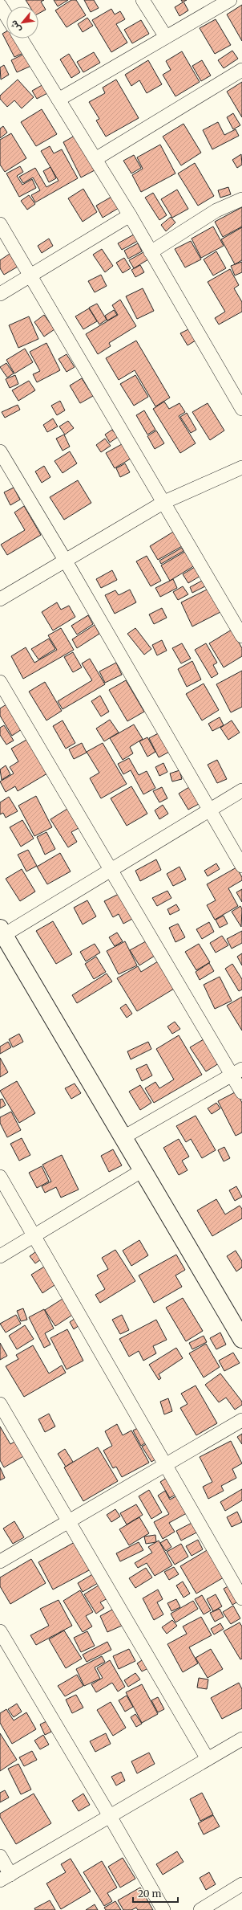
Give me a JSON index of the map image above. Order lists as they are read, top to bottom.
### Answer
{
  "scale_bar": "20 m",
  "north": "bottom left"
}
